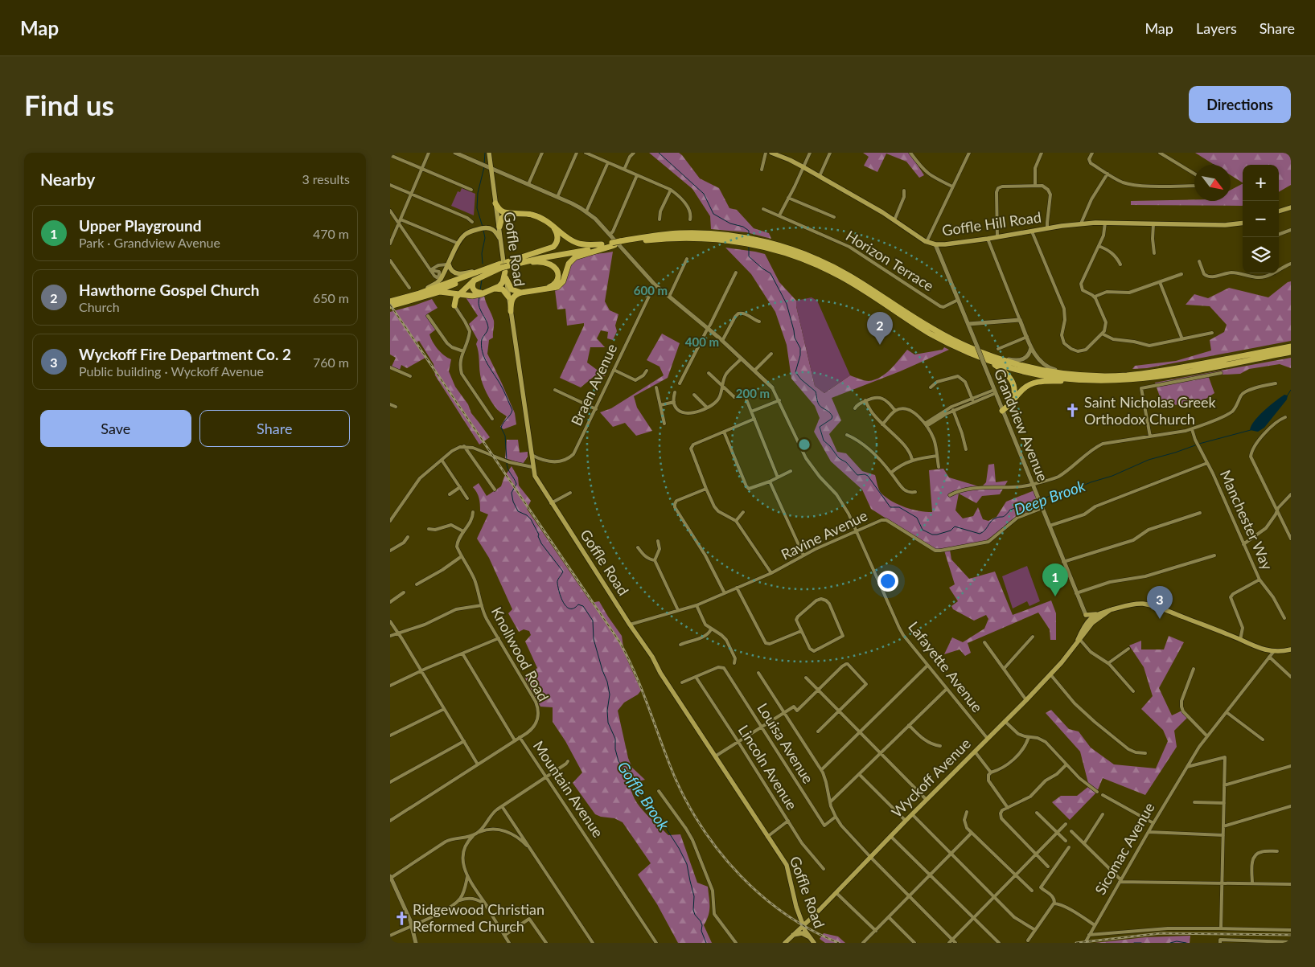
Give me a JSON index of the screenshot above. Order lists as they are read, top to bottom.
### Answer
{
  "streets": {
    "main road": ["Goffle Hill Road", "Goffle Road", "Wyckoff Avenue"],
    "street": [
      "Horizon Terrace",
      "Braen Avenue",
      "Grandview Avenue",
      "Manchester Way",
      "Ravine Avenue",
      "Knollwood Road",
      "Lafayette Avenue",
      "Louisa Avenue",
      "Lincoln Avenue",
      "Mountain Avenue",
      "Sicomac Avenue"
    ]
  },
  "crossings": [
    ["Goffle Hill Road", "Grandview Avenue"],
    ["Goffle Road", "Braen Avenue"],
    ["Goffle Road", "Ravine Avenue"],
    ["Goffle Road", "Lafayette Avenue"],
    ["Goffle Road", "Wyckoff Avenue"],
    ["Horizon Terrace", "Grandview Avenue"],
    ["Braen Avenue", "Lafayette Avenue"],
    ["Grandview Avenue", "Ravine Avenue"],
    ["Ravine Avenue", "Lafayette Avenue"],
    ["Knollwood Road", "Mountain Avenue"],
    ["Lafayette Avenue", "Wyckoff Avenue"],
    ["Louisa Avenue", "Lincoln Avenue"],
    ["Wyckoff Avenue", "Sicomac Avenue"]
  ],
  "water": ["Deep Brook", "Goffle Brook"],
  "places": {
    "church": ["Saint Nicholas Greek Orthodox Church", "Ridgewood Christian Reformed Church"]
  },
  "north": "bottom right",
  "page": {
    "header": "Map",
    "nav": ["Map", "Layers", "Share"],
    "buttons": [
      "Directions",
      ["Save", "Share"]
    ],
    "title": "Find us",
    "heading": ["Nearby", "3 results"],
    "map_buttons": ["+", "−"],
    "list": [
      {
        "mark": "1",
        "name": "Upper Playground",
        "note": "Park · Grandview Avenue",
        "value": "470 m"
      },
      {
        "mark": "2",
        "name": "Hawthorne Gospel Church",
        "note": "Church",
        "value": "650 m"
      },
      {
        "mark": "3",
        "name": "Wyckoff Fire Department Co. 2",
        "note": "Public building · Wyckoff Avenue",
        "value": "760 m"
      }
    ],
    "pins": ["2", "1", "3"]
  },
  "rings": ["600 m", "400 m", "200 m"]
}
